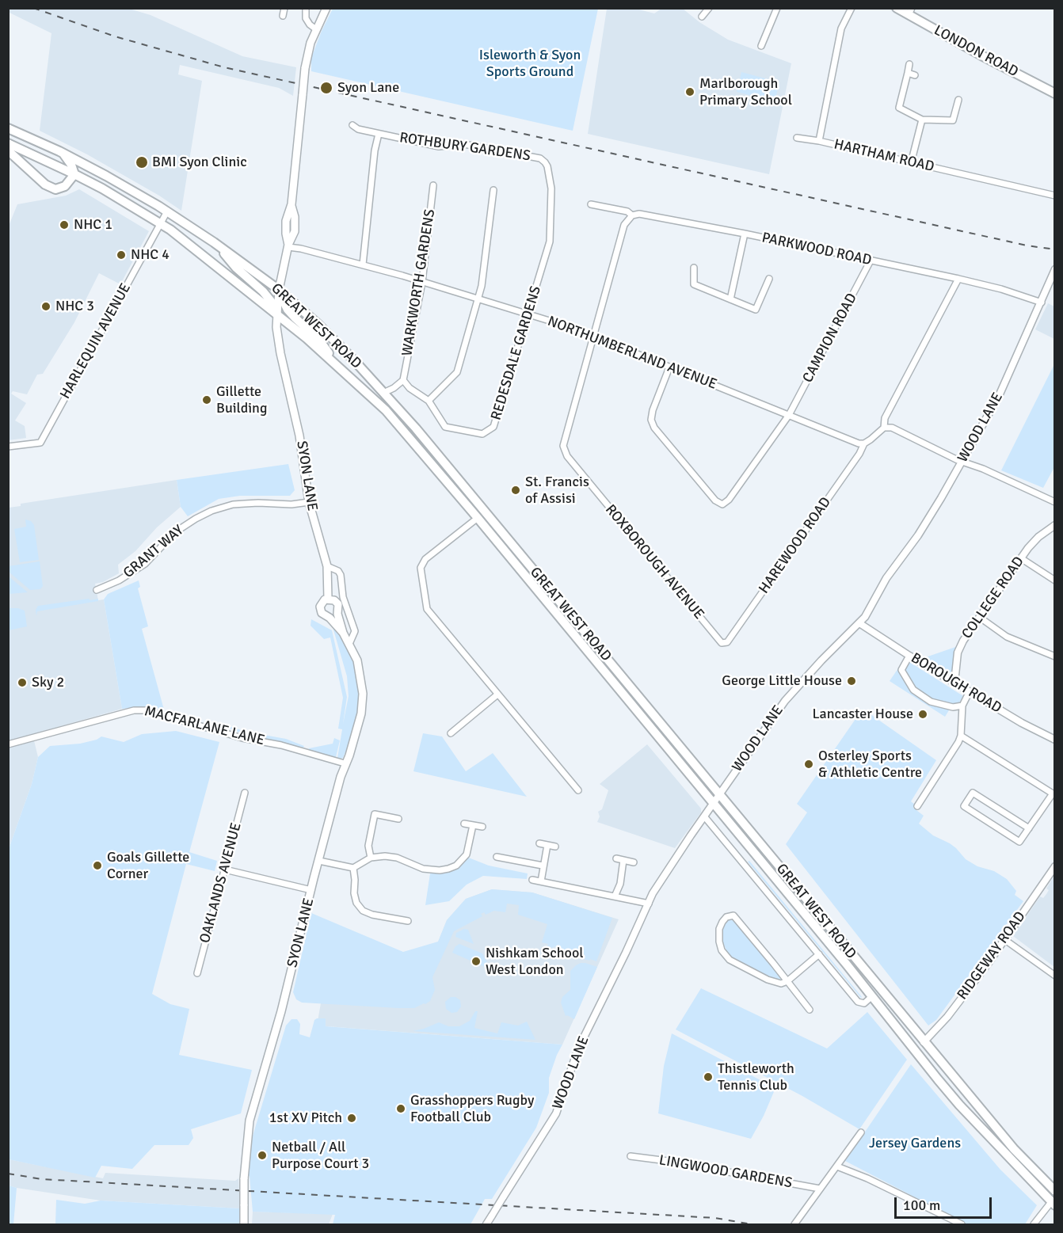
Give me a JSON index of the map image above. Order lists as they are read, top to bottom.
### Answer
{
  "streets": {
    "main road": ["LONDON ROAD", "GREAT WEST ROAD", "SYON LANE"],
    "street": [
      "ROTHBURY GARDENS",
      "HARTHAM ROAD",
      "PARKWOOD ROAD",
      "WARKWORTH GARDENS",
      "CAMPION ROAD",
      "HARLEQUIN AVENUE",
      "REDESDALE GARDENS",
      "NORTHUMBERLAND AVENUE",
      "WOOD LANE",
      "HAREWOOD ROAD",
      "GRANT WAY",
      "ROXBOROUGH AVENUE",
      "COLLEGE ROAD",
      "BOROUGH ROAD",
      "MACFARLANE LANE",
      "OAKLANDS AVENUE",
      "RIDGEWAY ROAD",
      "LINGWOOD GARDENS"
    ]
  },
  "crossings": [
    ["ROTHBURY GARDENS", "REDESDALE GARDENS"],
    ["PARKWOOD ROAD", "CAMPION ROAD"],
    ["PARKWOOD ROAD", "WOOD LANE"],
    ["PARKWOOD ROAD", "ROXBOROUGH AVENUE"],
    ["WARKWORTH GARDENS", "REDESDALE GARDENS"],
    ["WARKWORTH GARDENS", "NORTHUMBERLAND AVENUE"],
    ["GREAT WEST ROAD", "HARLEQUIN AVENUE"],
    ["GREAT WEST ROAD", "WOOD LANE"],
    ["GREAT WEST ROAD", "SYON LANE"],
    ["GREAT WEST ROAD", "RIDGEWAY ROAD"],
    ["CAMPION ROAD", "NORTHUMBERLAND AVENUE"],
    ["REDESDALE GARDENS", "NORTHUMBERLAND AVENUE"],
    ["NORTHUMBERLAND AVENUE", "SYON LANE"],
    ["NORTHUMBERLAND AVENUE", "HAREWOOD ROAD"],
    ["NORTHUMBERLAND AVENUE", "ROXBOROUGH AVENUE"],
    ["WOOD LANE", "BOROUGH ROAD"],
    ["SYON LANE", "GRANT WAY"],
    ["SYON LANE", "MACFARLANE LANE"],
    ["HAREWOOD ROAD", "ROXBOROUGH AVENUE"],
    ["COLLEGE ROAD", "BOROUGH ROAD"]
  ],
  "parks": ["Isleworth & Syon Sports Ground", "Jersey Gardens"],
  "places": [
    "Syon Lane",
    "Marlborough Primary School",
    "BMI Syon Clinic",
    "NHC 1",
    "NHC 4",
    "NHC 3",
    "Gillette Building",
    "St. Francis of Assisi",
    "George Little House",
    "Sky 2",
    "Lancaster House",
    "Osterley Sports & Athletic Centre",
    "Goals Gillette Corner",
    "Nishkam School West London",
    "Thistleworth Tennis Club",
    "Grasshoppers Rugby Football Club",
    "1st XV Pitch",
    "Netball / All Purpose Court 3"
  ],
  "scale_bar": "100 m"
}
